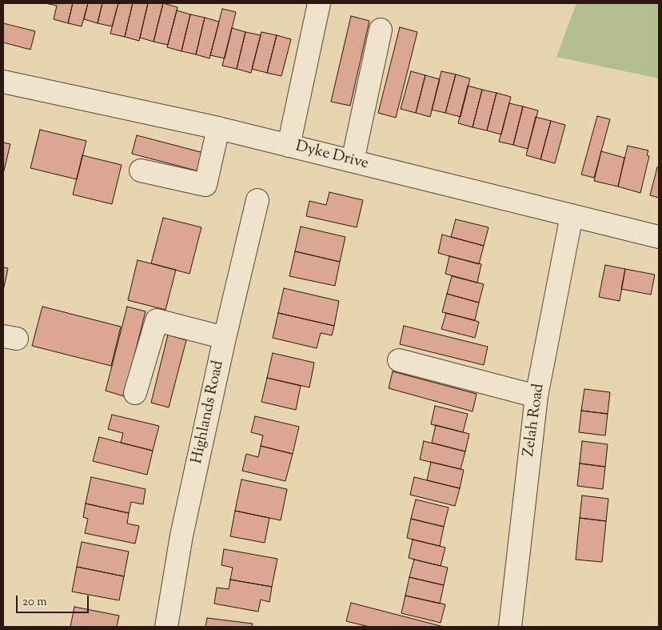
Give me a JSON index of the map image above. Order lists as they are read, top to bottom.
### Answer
{
  "streets": {
    "street": ["Dyke Drive", "Highlands Road", "Zelah Road"]
  },
  "crossings": [
    ["Dyke Drive", "Zelah Road"]
  ],
  "scale_bar": "20 m"
}
